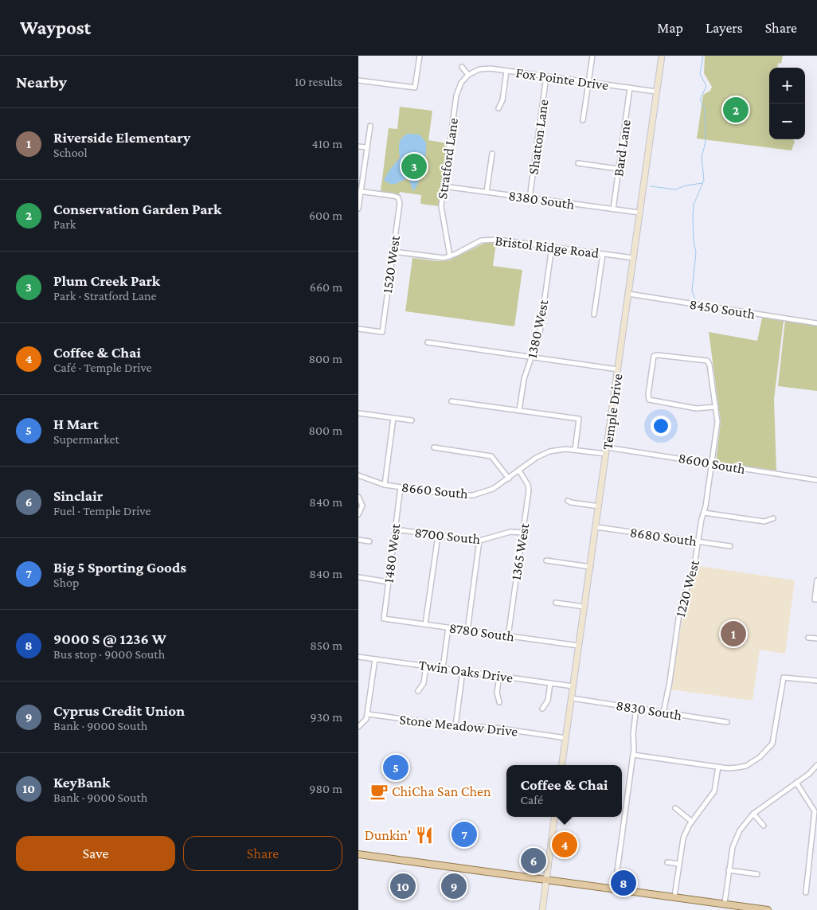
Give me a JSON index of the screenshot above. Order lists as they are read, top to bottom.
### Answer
{
  "streets": {
    "street": [
      "Fox Pointe Drive",
      "Shatton Lane",
      "Bard Lane",
      "Stratford Lane",
      "8380 South",
      "Bristol Ridge Road",
      "1520 West",
      "8450 South",
      "1380 West",
      "Temple Drive",
      "8600 South",
      "8660 South",
      "8700 South",
      "8680 South",
      "1365 West",
      "1480 West",
      "1220 West",
      "8780 South",
      "Twin Oaks Drive",
      "8830 South",
      "Stone Meadow Drive"
    ]
  },
  "crossings": [
    ["Fox Pointe Drive", "Shatton Lane"],
    ["Fox Pointe Drive", "Bard Lane"],
    ["Fox Pointe Drive", "Stratford Lane"],
    ["Fox Pointe Drive", "Temple Drive"],
    ["Shatton Lane", "8380 South"],
    ["Bard Lane", "8380 South"],
    ["Stratford Lane", "8380 South"],
    ["Stratford Lane", "Bristol Ridge Road"],
    ["8380 South", "Temple Drive"],
    ["Bristol Ridge Road", "1520 West"],
    ["Bristol Ridge Road", "1380 West"],
    ["Bristol Ridge Road", "Temple Drive"],
    ["8450 South", "Temple Drive"],
    ["Temple Drive", "8600 South"],
    ["Temple Drive", "8680 South"],
    ["Temple Drive", "8780 South"],
    ["Temple Drive", "Twin Oaks Drive"],
    ["Temple Drive", "8830 South"],
    ["Temple Drive", "Stone Meadow Drive"],
    ["8600 South", "8660 South"],
    ["8600 South", "1220 West"],
    ["8660 South", "1365 West"],
    ["8660 South", "1480 West"],
    ["8700 South", "1365 West"],
    ["8700 South", "1480 West"],
    ["8680 South", "1220 West"],
    ["1365 West", "8780 South"],
    ["1480 West", "8780 South"],
    ["1220 West", "8830 South"]
  ],
  "places": {
    "cafe": ["ChiCha San Chen"],
    "restaurant": ["Dunkin'"]
  },
  "page": {
    "header": "Waypost",
    "nav": ["Map", "Layers", "Share"],
    "heading": ["Nearby", "10 results"],
    "map_buttons": ["+", "−"],
    "pins": [
      "2",
      "3",
      "1",
      "5",
      "7",
      "4",
      "6",
      "8",
      "9",
      "10"
    ],
    "list": [
      {
        "mark": "1",
        "name": "Riverside Elementary",
        "note": "School",
        "value": "410 m"
      },
      {
        "mark": "2",
        "name": "Conservation Garden Park",
        "note": "Park",
        "value": "600 m"
      },
      {
        "mark": "3",
        "name": "Plum Creek Park",
        "note": "Park · Stratford Lane",
        "value": "660 m"
      },
      {
        "mark": "4",
        "name": "Coffee & Chai",
        "note": "Café · Temple Drive",
        "value": "800 m"
      },
      {
        "mark": "5",
        "name": "H Mart",
        "note": "Supermarket",
        "value": "800 m"
      },
      {
        "mark": "6",
        "name": "Sinclair",
        "note": "Fuel · Temple Drive",
        "value": "840 m"
      },
      {
        "mark": "7",
        "name": "Big 5 Sporting Goods",
        "note": "Shop",
        "value": "840 m"
      },
      {
        "mark": "8",
        "name": "9000 S @ 1236 W",
        "note": "Bus stop · 9000 South",
        "value": "850 m"
      },
      {
        "mark": "9",
        "name": "Cyprus Credit Union",
        "note": "Bank · 9000 South",
        "value": "930 m"
      },
      {
        "mark": "10",
        "name": "KeyBank",
        "note": "Bank · 9000 South",
        "value": "980 m"
      }
    ],
    "popup": ["Coffee & Chai", "Café"],
    "buttons": ["Save", "Share"]
  }
}
